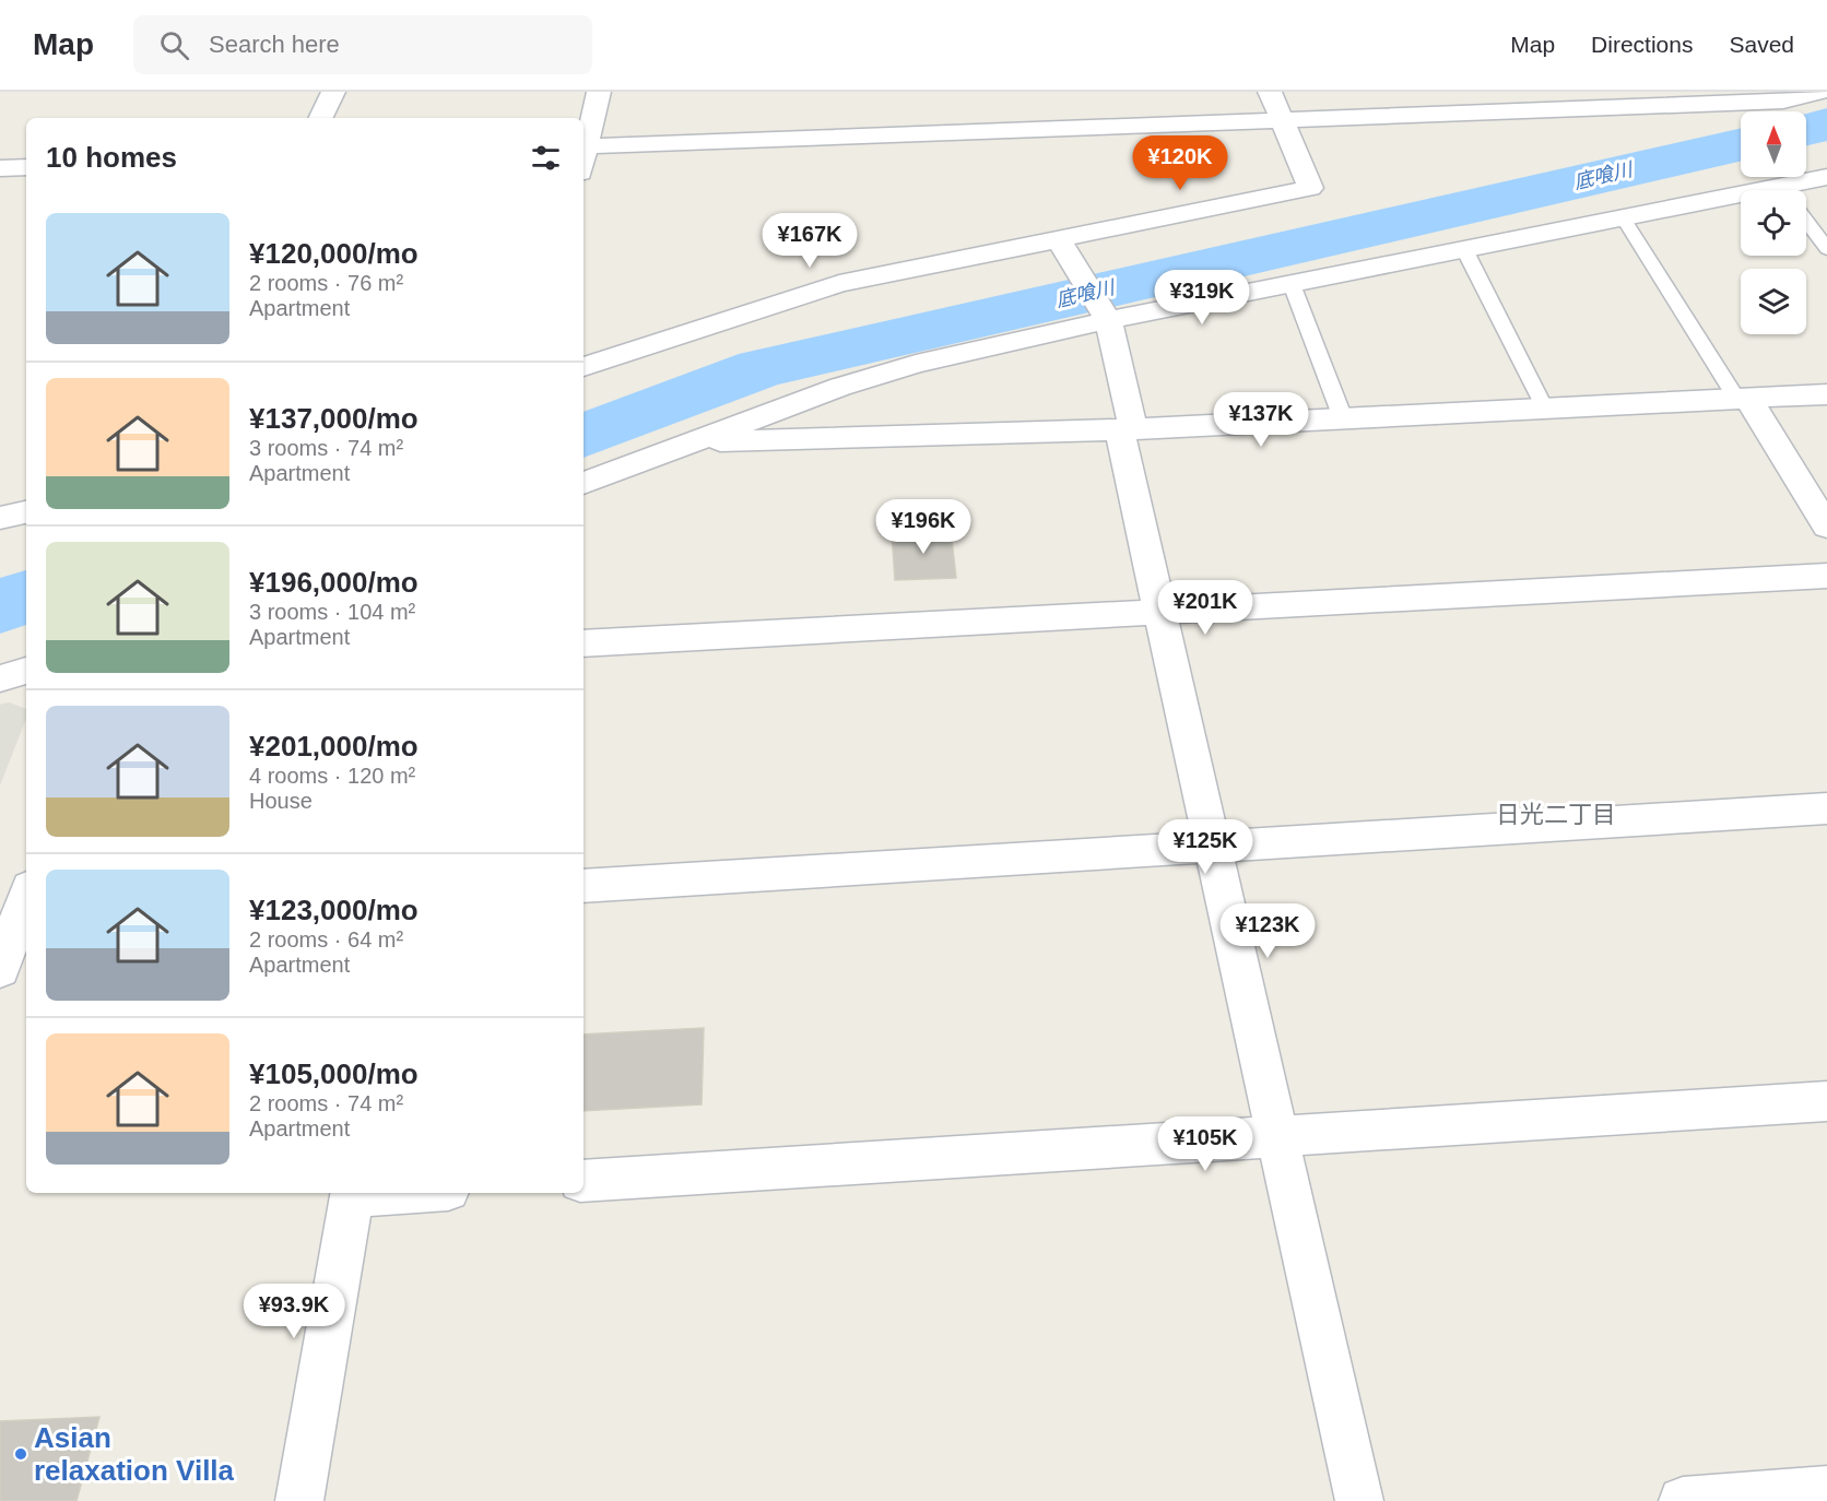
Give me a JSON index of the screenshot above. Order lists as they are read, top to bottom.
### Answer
{
  "districts": ["日光二丁目"],
  "water": ["底喰川"],
  "places": ["Asian relaxation Villa"],
  "north": "top",
  "page": {
    "header": "Map",
    "search": "Search here",
    "nav": ["Map", "Directions", "Saved"],
    "heading": "10 homes",
    "price": [
      "¥120K",
      "¥167K",
      "¥319K",
      "¥137K",
      "¥196K",
      "¥201K",
      "¥125K",
      "¥123K",
      "¥105K",
      "¥93.9K"
    ],
    "list": [
      {
        "name": "¥120,000/mo",
        "note": "2 rooms · 76 m² · Apartment"
      },
      {
        "name": "¥137,000/mo",
        "note": "3 rooms · 74 m² · Apartment"
      },
      {
        "name": "¥196,000/mo",
        "note": "3 rooms · 104 m² · Apartment"
      },
      {
        "name": "¥201,000/mo",
        "note": "4 rooms · 120 m² · House"
      },
      {
        "name": "¥123,000/mo",
        "note": "2 rooms · 64 m² · Apartment"
      },
      {
        "name": "¥105,000/mo",
        "note": "2 rooms · 74 m² · Apartment"
      }
    ]
  }
}
